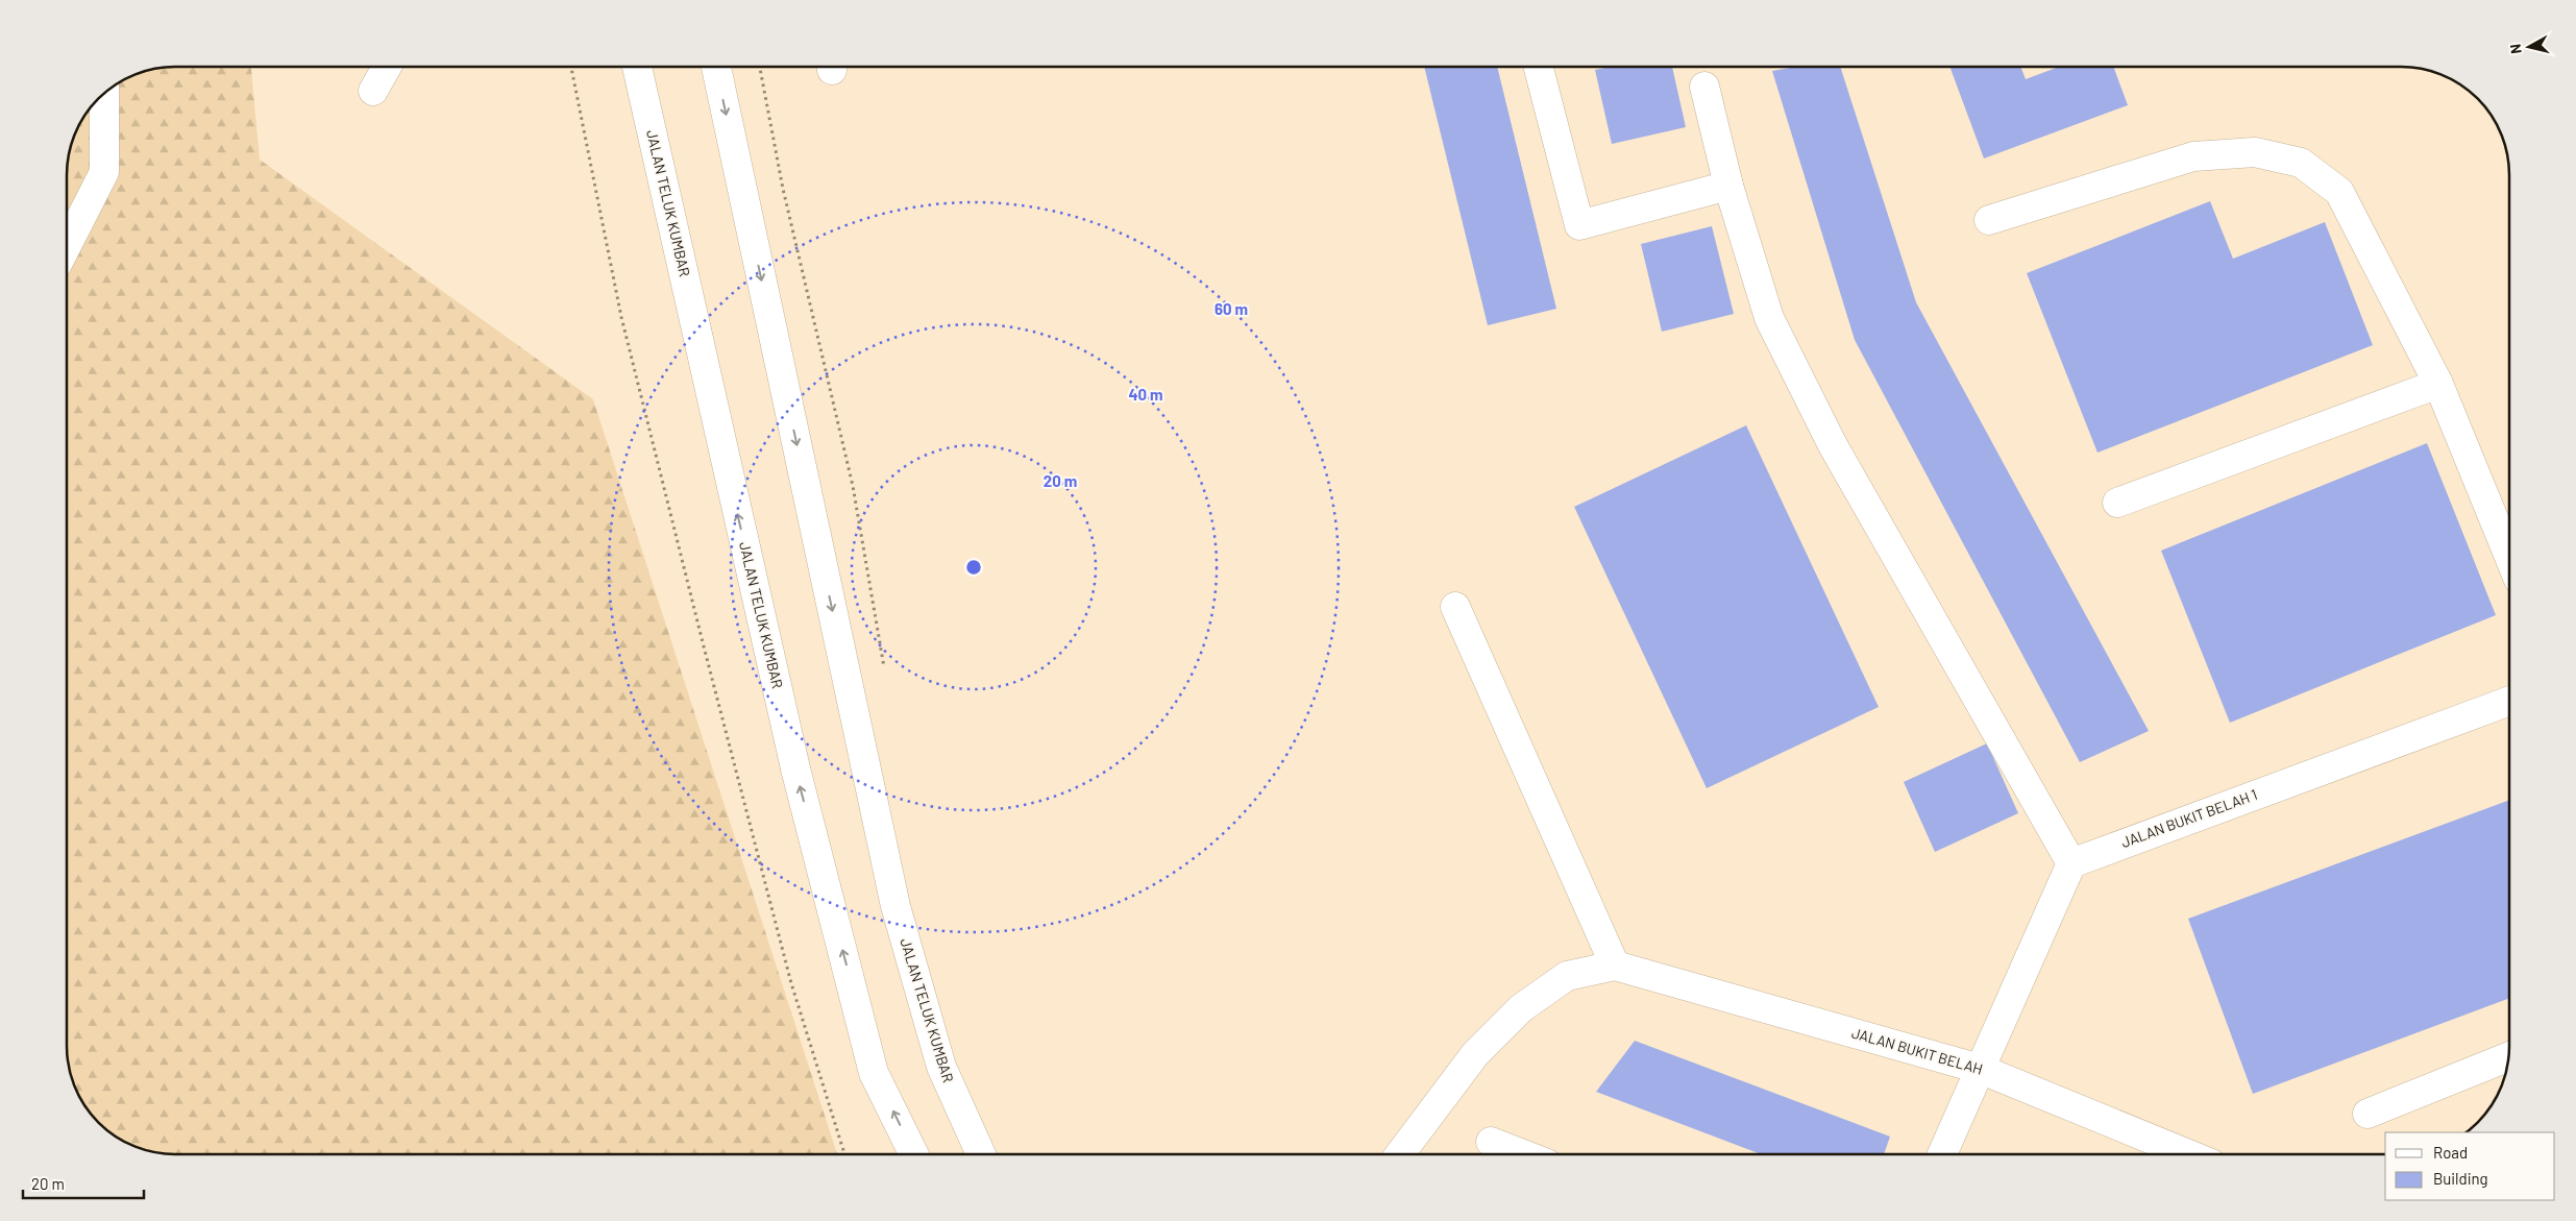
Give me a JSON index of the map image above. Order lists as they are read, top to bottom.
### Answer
{
  "streets": {
    "main road": ["JALAN TELUK KUMBAR", "JALAN BUKIT BELAH 1", "JALAN BUKIT BELAH"]
  },
  "legend": ["Road", "Building"],
  "scale_bar": "20 m",
  "north": "left",
  "rings": ["60 m", "40 m", "20 m"]
}
